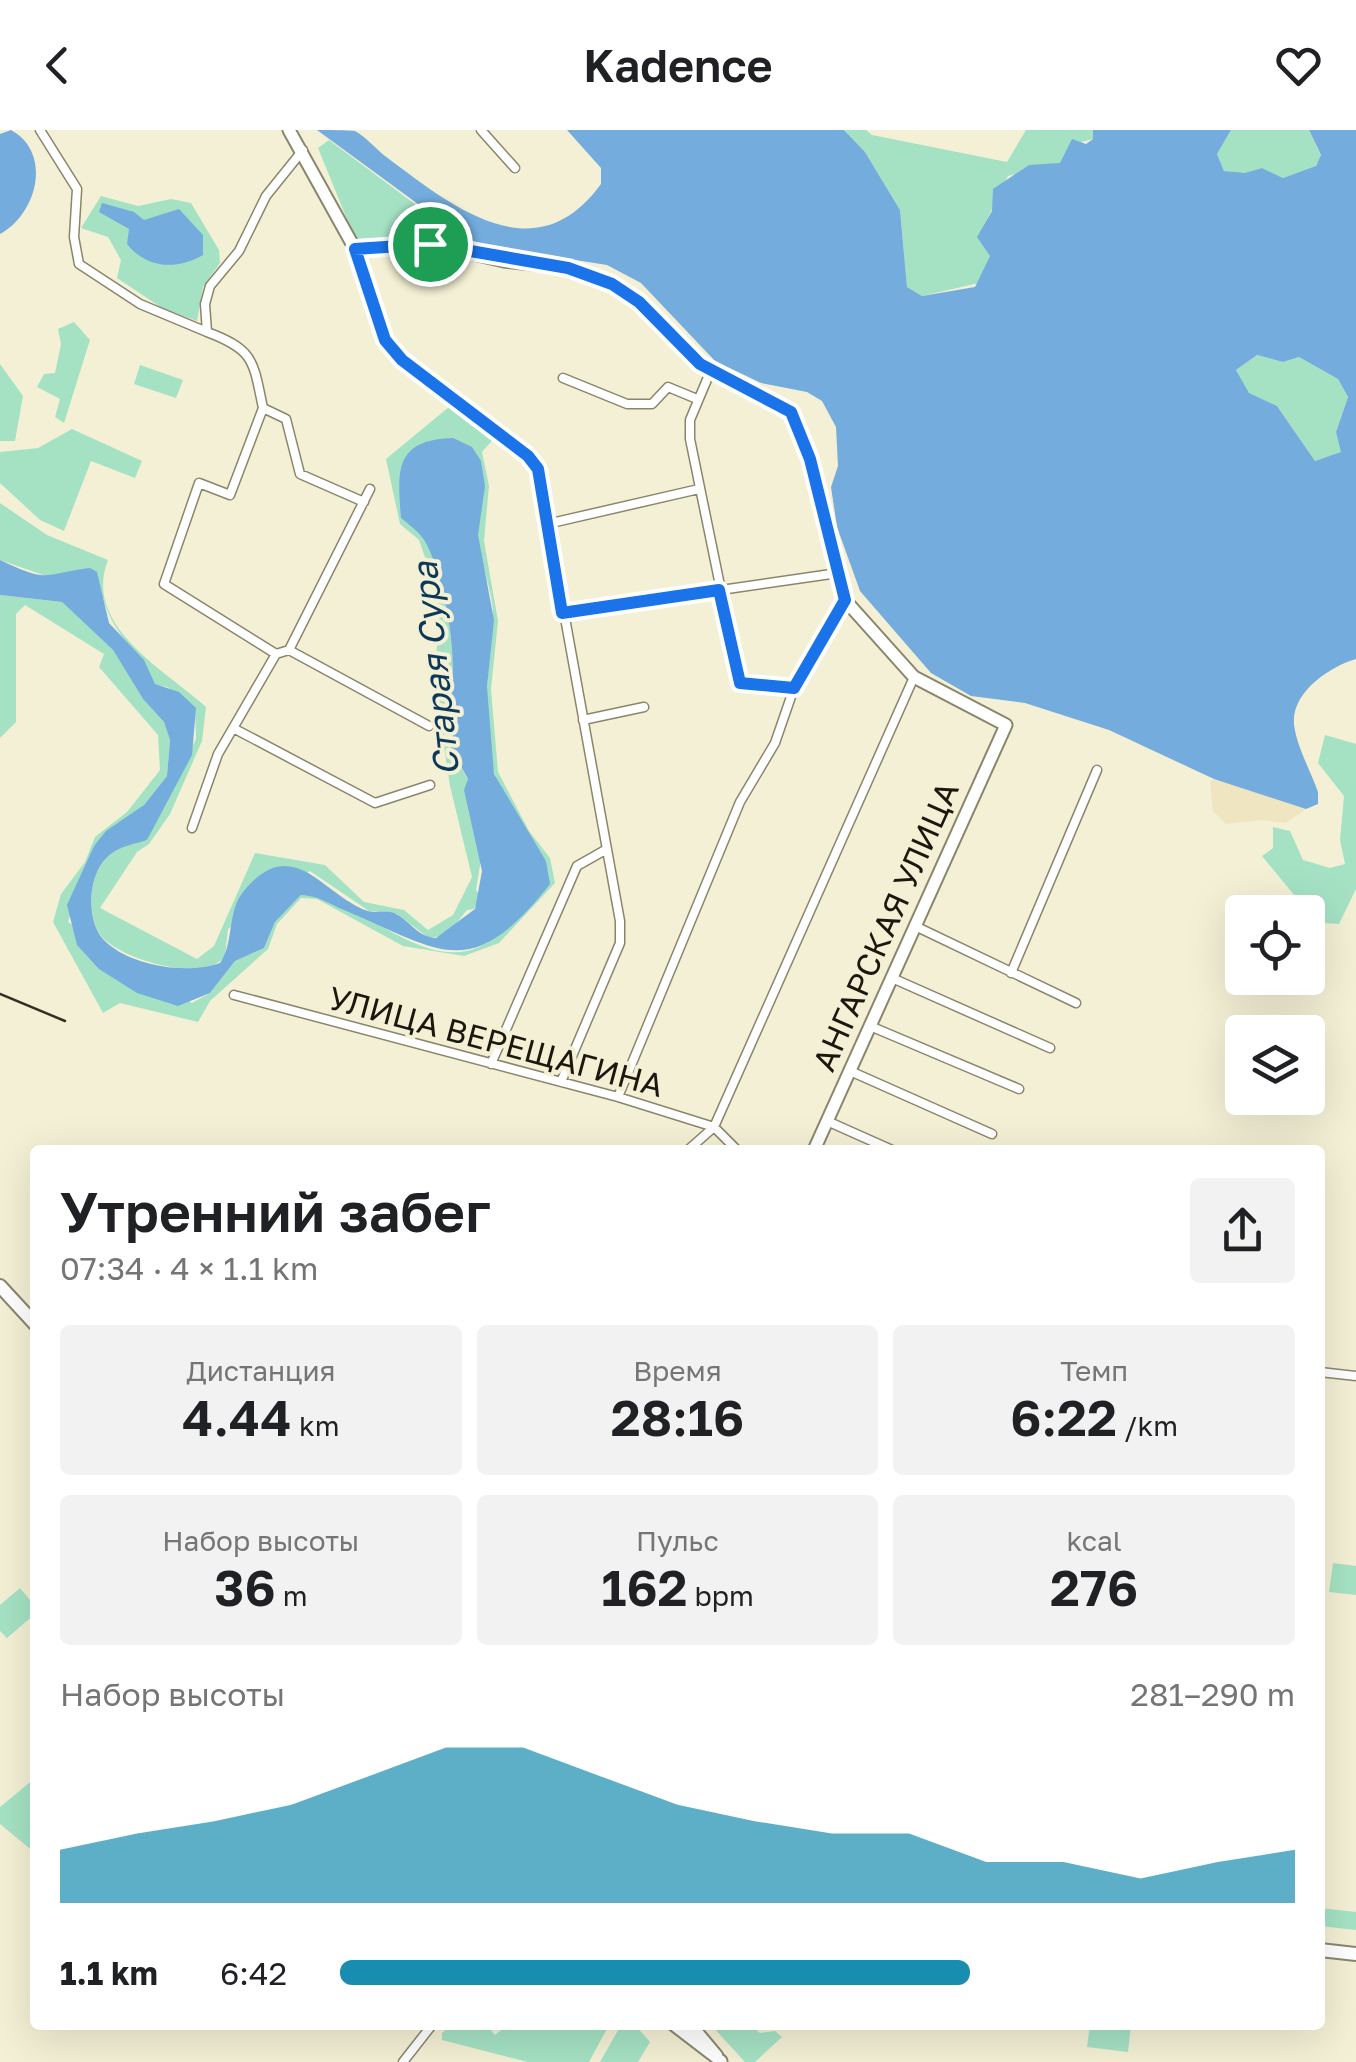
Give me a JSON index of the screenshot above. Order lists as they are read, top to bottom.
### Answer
{
  "streets": {
    "street": ["АНГАРСКАЯ УЛИЦА", "УЛИЦА ВЕРЕЩАГИНА"]
  },
  "water": ["Старая Сура"],
  "page": {
    "header": "Kadence",
    "heading": ["Утренний забег", "07:34 · 4 × 1.1 km"],
    "stats": [
      ["Дистанция", "4.44 km"],
      ["Время", "28:16"],
      ["Темп", "6:22 /km"],
      ["Набор высоты", "36 m"],
      ["Пульс", "162 bpm"],
      ["kcal", "276"]
    ],
    "chart": ["Набор высоты", "281–290 m"],
    "list": [
      {
        "name": "1.1 km",
        "note": "6:42"
      }
    ]
  }
}
